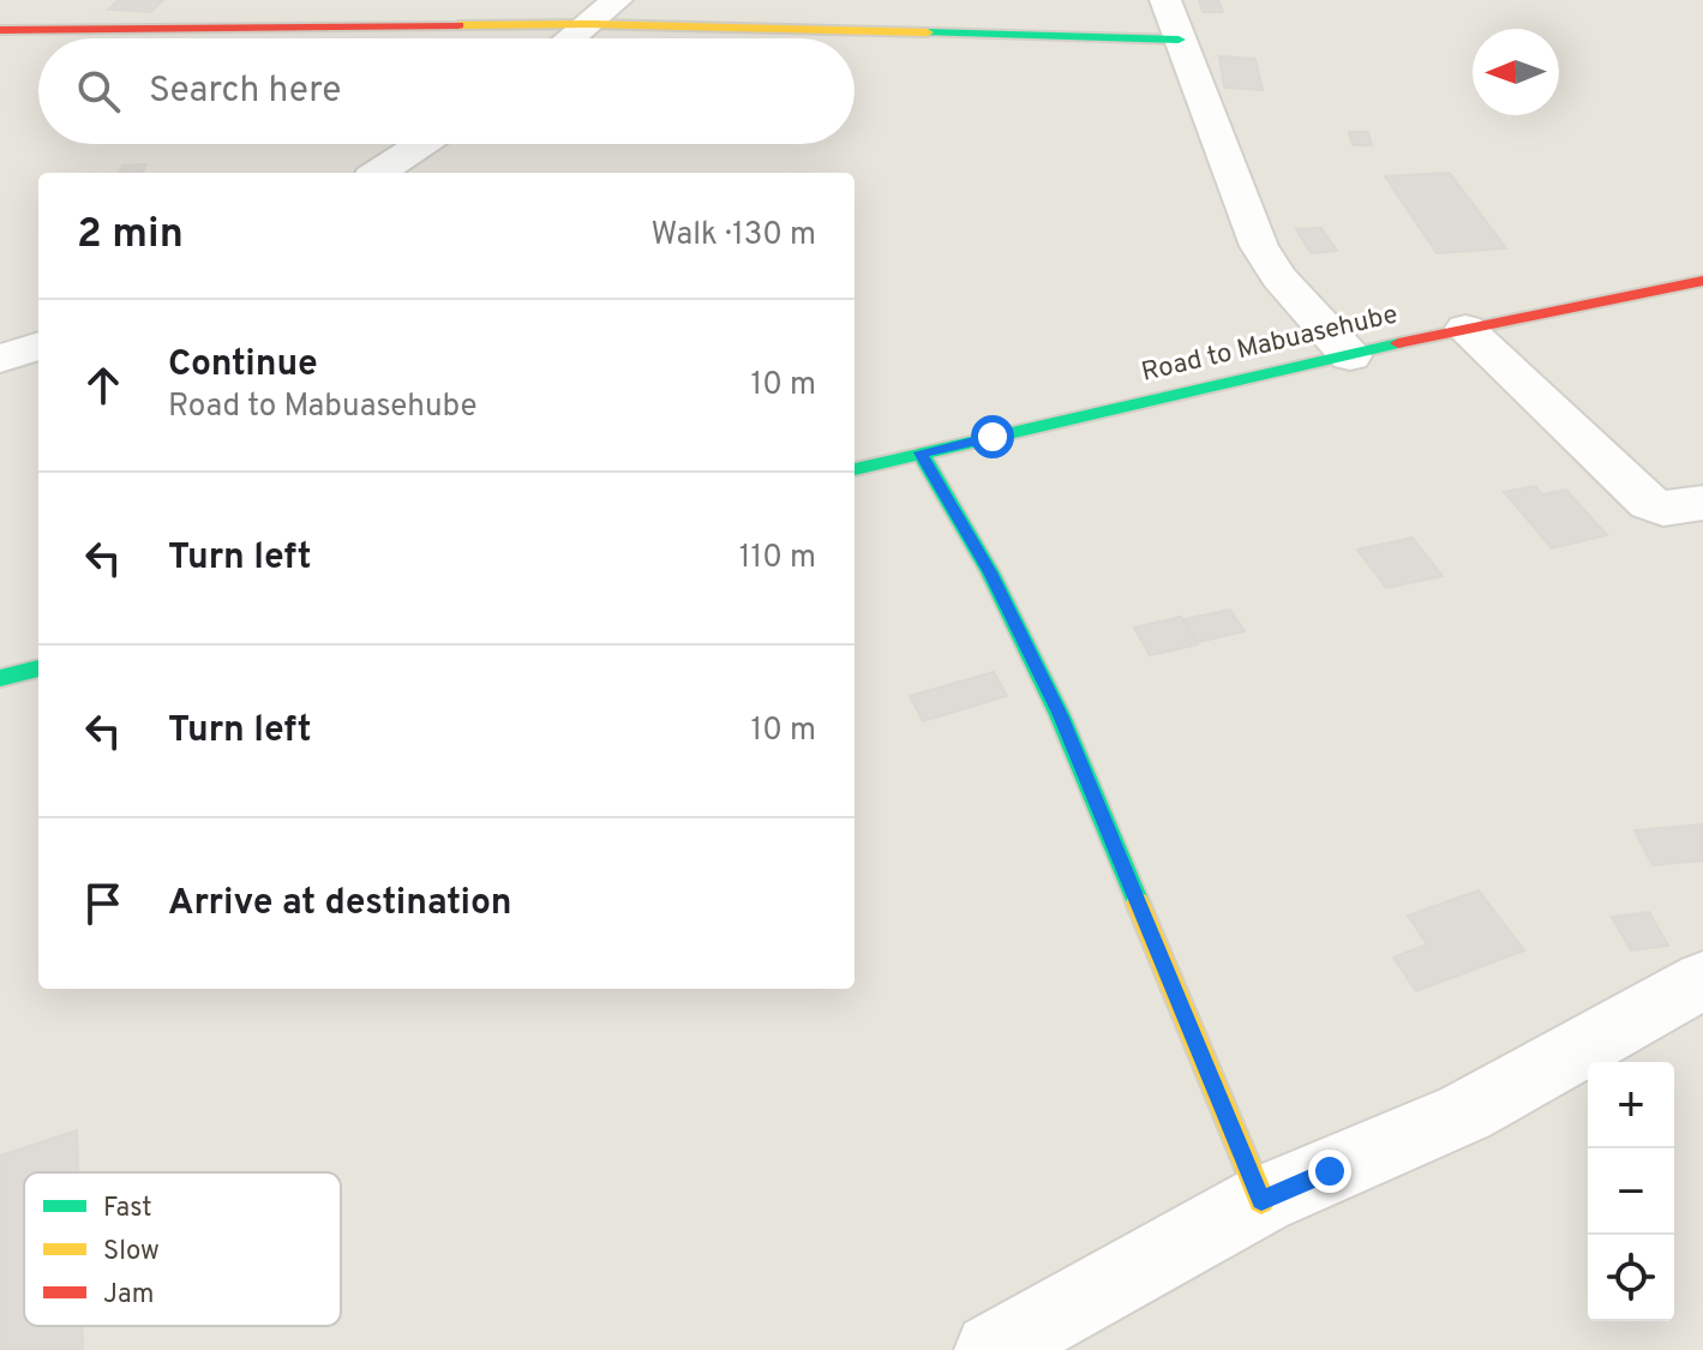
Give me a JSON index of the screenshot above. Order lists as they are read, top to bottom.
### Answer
{
  "streets": {
    "street": ["Road to Mabuasehube"]
  },
  "legend": ["Fast", "Slow", "Jam"],
  "north": "left",
  "page": {
    "search": "Search here",
    "heading": ["2 min", "Walk · 130 m"],
    "list": [
      ["Continue", "Road to Mabuasehube", "10 m"],
      ["Turn left", "110 m"],
      ["Turn left", "10 m"],
      "Arrive at destination"
    ],
    "map_buttons": ["+", "−"]
  }
}
